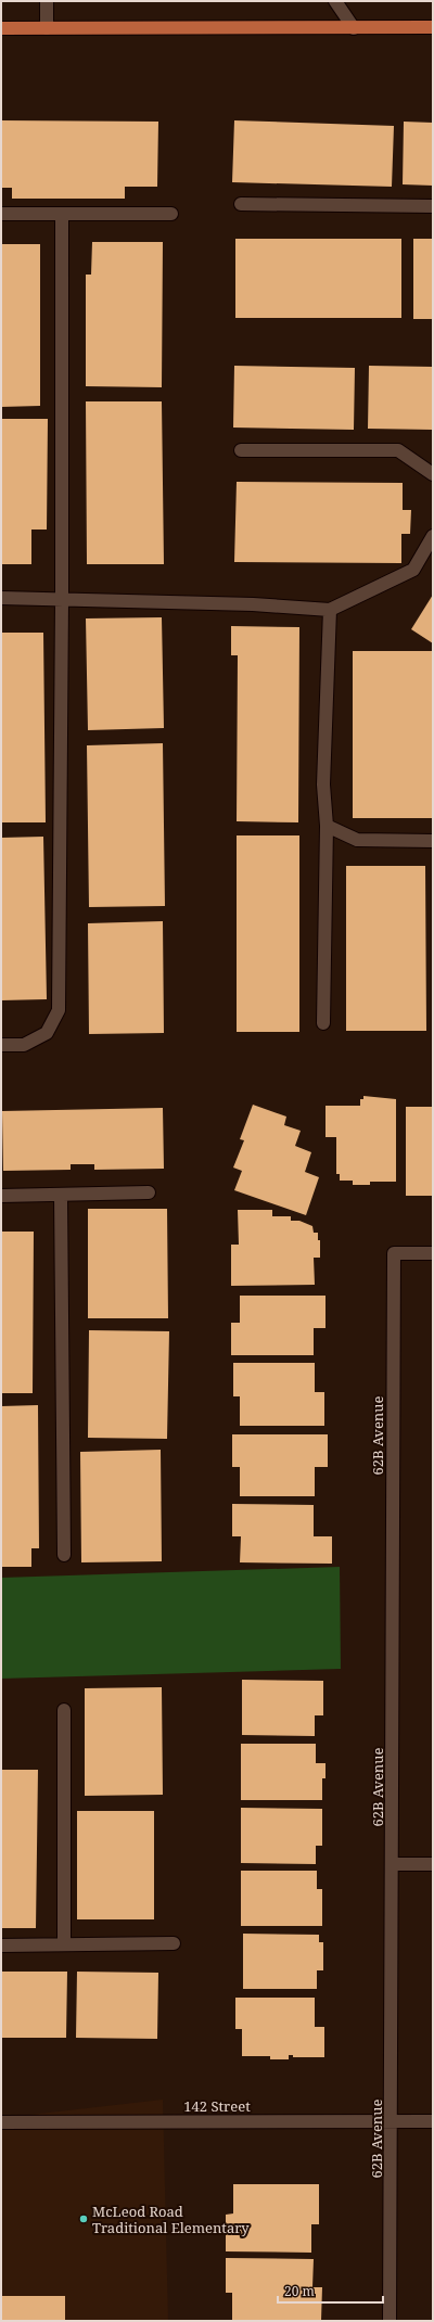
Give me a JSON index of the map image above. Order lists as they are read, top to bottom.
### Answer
{
  "streets": {
    "street": ["62B Avenue", "142 Street"]
  },
  "crossings": [
    ["62B Avenue", "142 Street"]
  ],
  "places": ["McLeod Road Traditional Elementary"],
  "scale_bar": "20 m"
}
